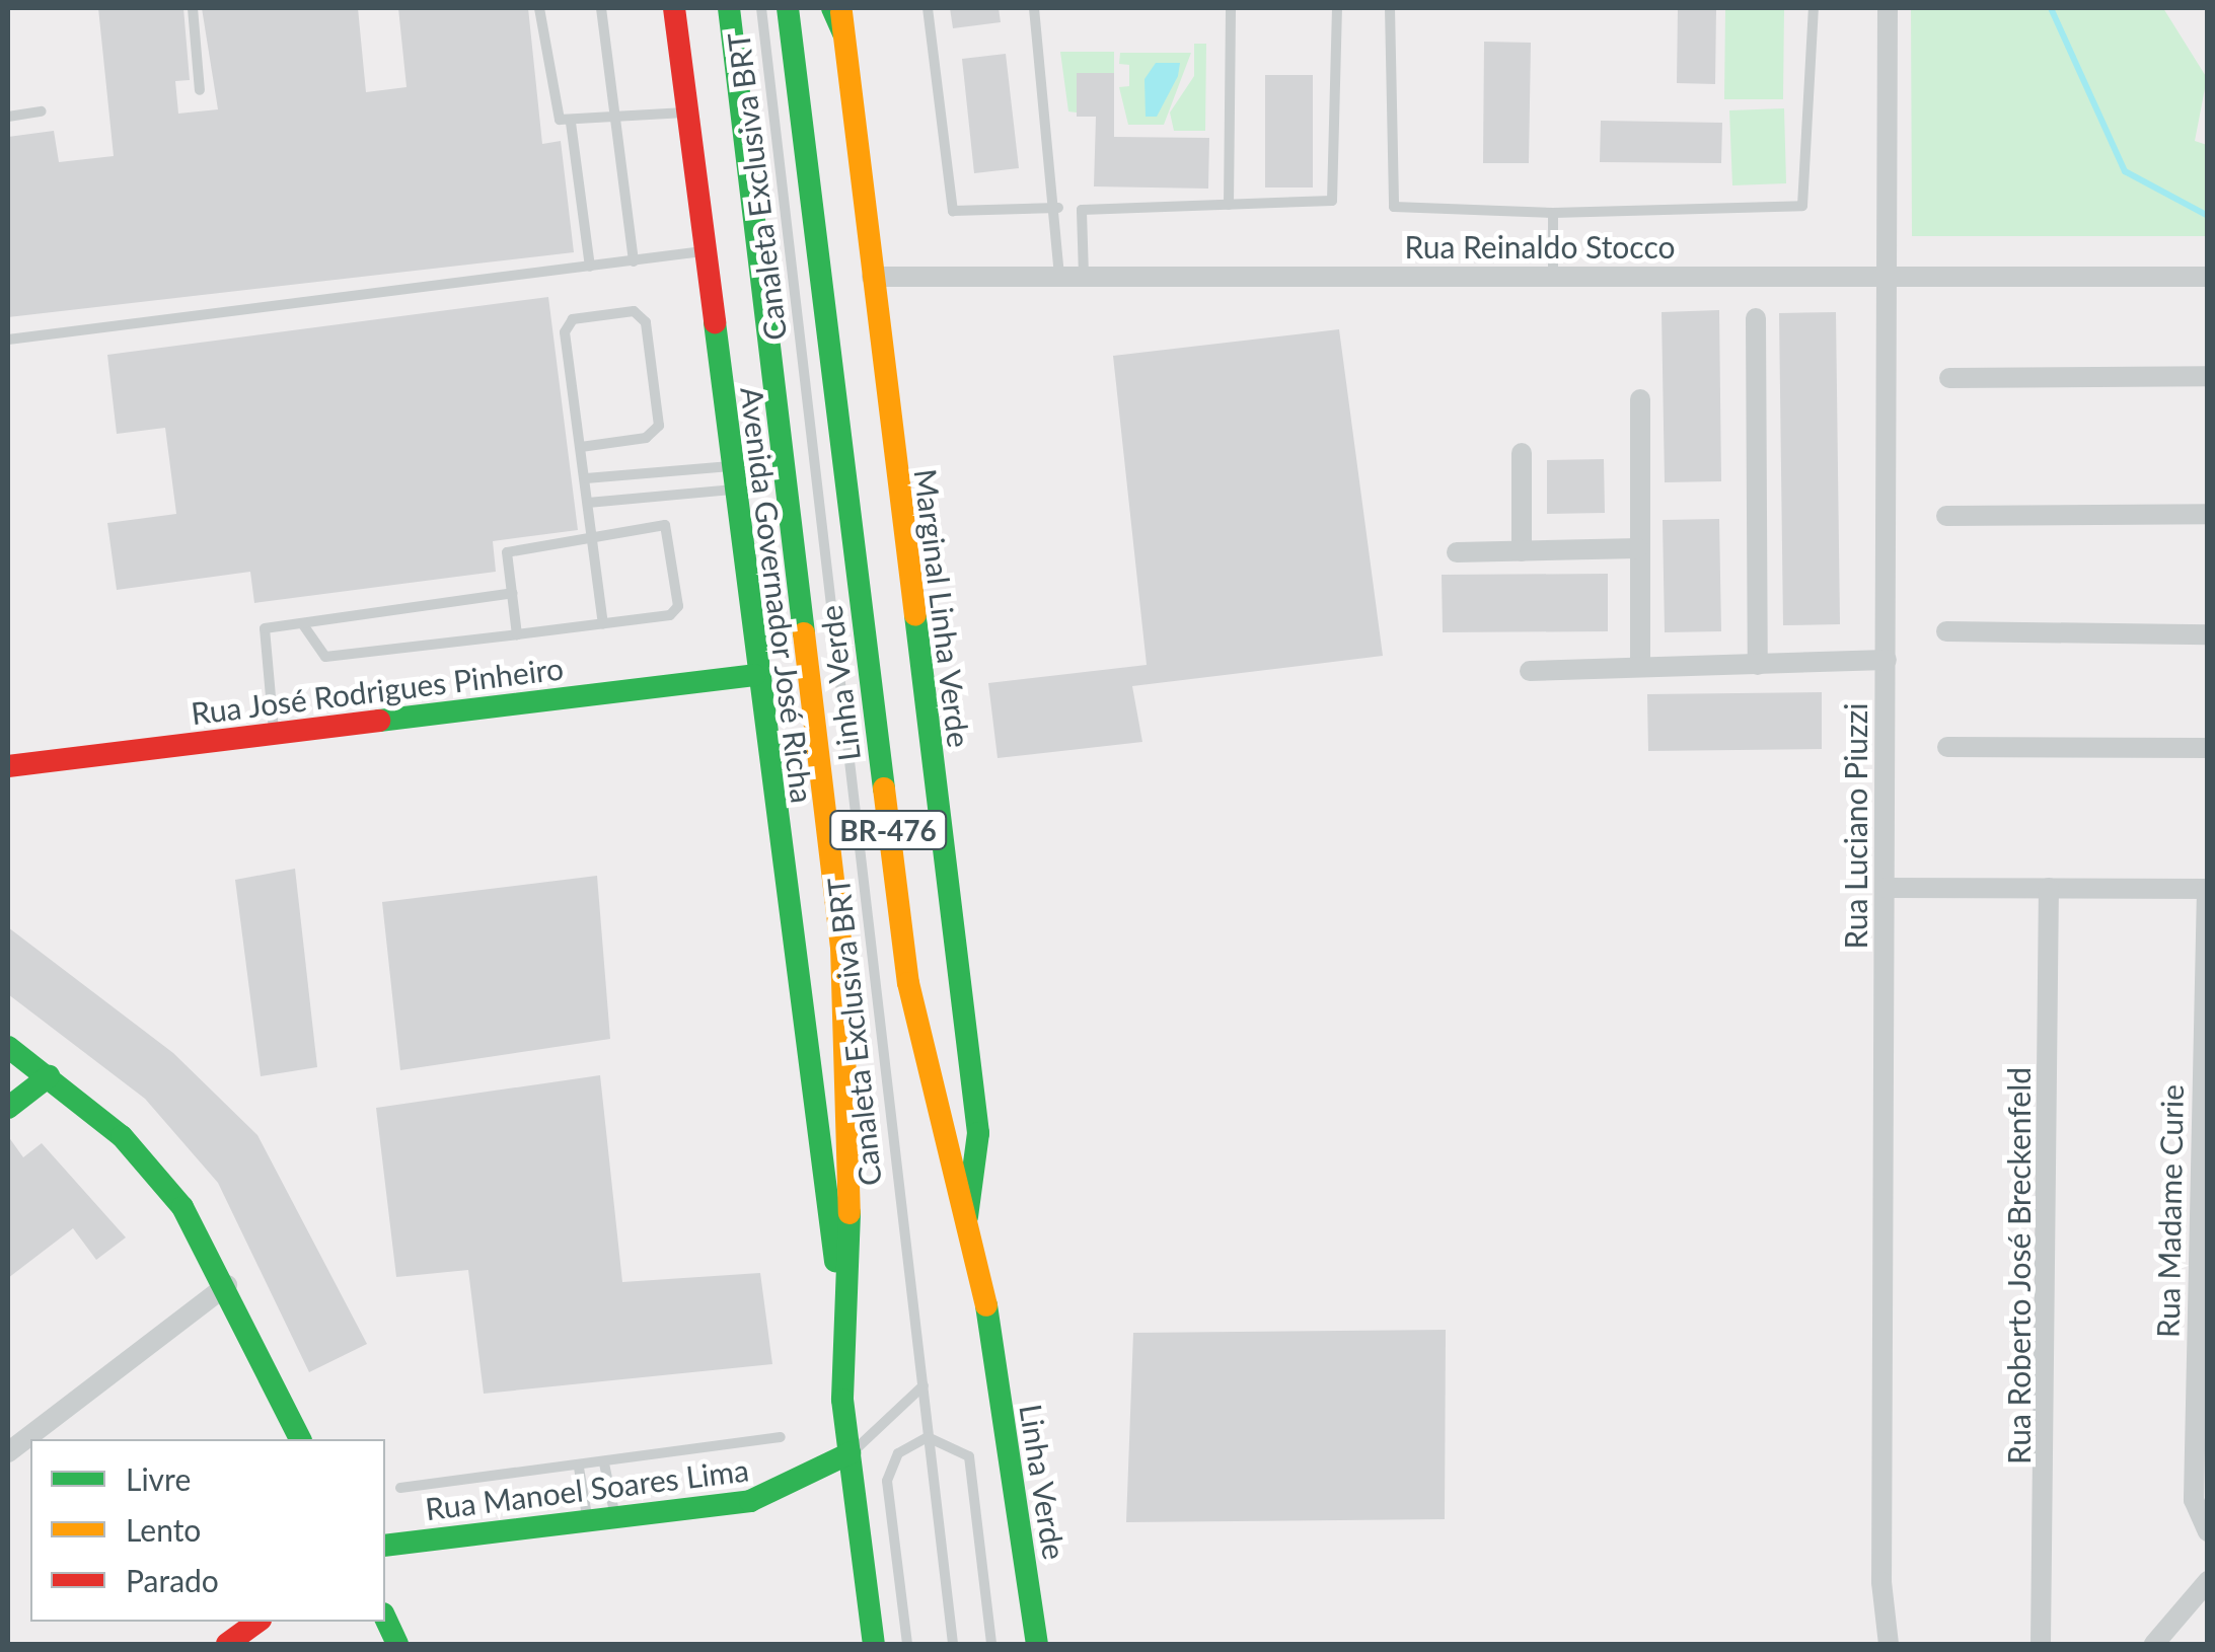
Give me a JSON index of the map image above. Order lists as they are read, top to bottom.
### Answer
{
  "streets": {
    "main road": [
      "Avenida Governador José Richa",
      "Marginal Linha Verde",
      "Linha Verde",
      "Rua José Rodrigues Pinheiro",
      "BR-476",
      "Rua Manoel Soares Lima"
    ],
    "street": [
      "Rua Reinaldo Stocco",
      "Rua Luciano Piuzzi",
      "Rua Madame Curie",
      "Rua Roberto José Breckenfeld"
    ],
    "lane": ["Canaleta Exclusiva BRT"]
  },
  "crossings": [
    ["Rua Reinaldo Stocco", "Marginal Linha Verde"],
    ["Rua Reinaldo Stocco", "Rua Luciano Piuzzi"],
    ["Avenida Governador José Richa", "Linha Verde"],
    ["Avenida Governador José Richa", "Rua José Rodrigues Pinheiro"],
    ["Marginal Linha Verde", "Linha Verde"],
    ["Linha Verde", "Rua Manoel Soares Lima"]
  ],
  "legend": ["Livre", "Lento", "Parado"]
}
